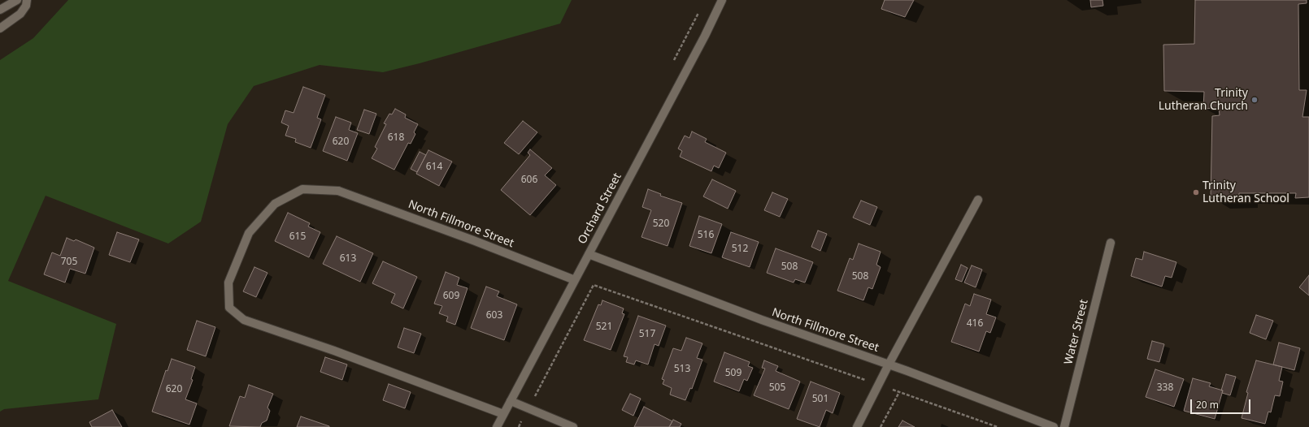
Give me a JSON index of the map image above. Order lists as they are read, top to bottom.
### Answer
{
  "streets": {
    "street": ["Orchard Street", "North Fillmore Street", "Water Street"]
  },
  "crossings": [
    ["Orchard Street", "North Fillmore Street"]
  ],
  "places": ["Trinity Lutheran Church", "Trinity Lutheran School"],
  "house_numbers": [
    "618",
    "620",
    "614",
    "606",
    "520",
    "516",
    "615",
    "512",
    "613",
    "705",
    "508",
    "508",
    "609",
    "603",
    "416",
    "521",
    "517",
    "513",
    "509",
    "505",
    "338",
    "620",
    "501"
  ],
  "scale_bar": "20 m"
}
